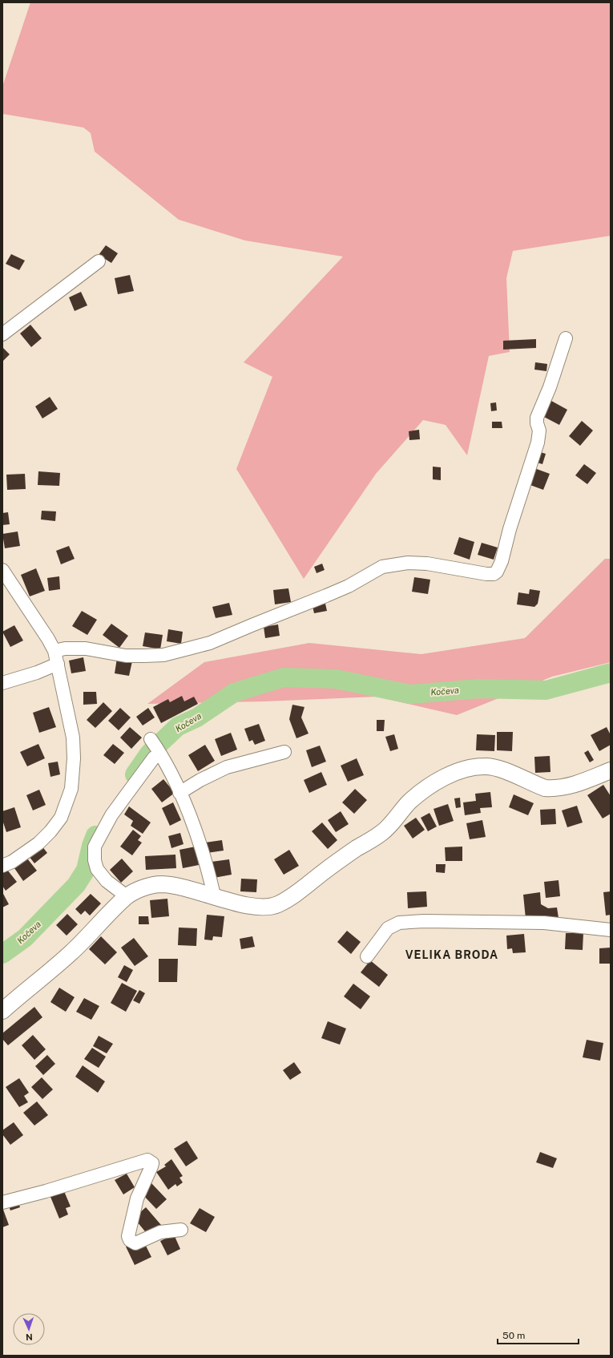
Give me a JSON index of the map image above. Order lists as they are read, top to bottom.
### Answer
{
  "districts": ["VELIKA BRODA"],
  "water": ["Kočeva"],
  "scale_bar": "50 m",
  "north": "bottom"
}
